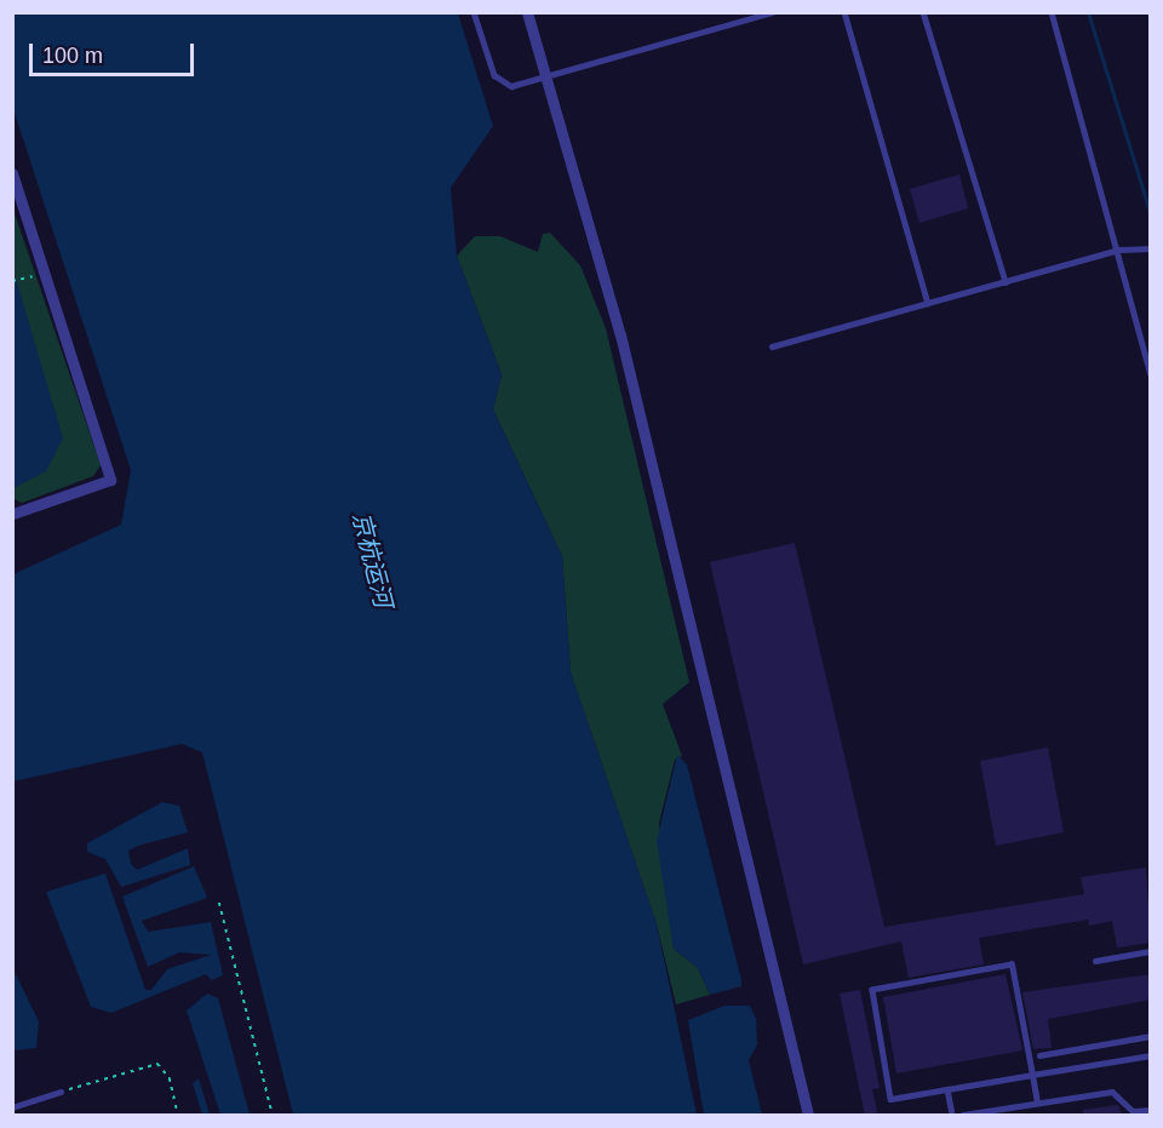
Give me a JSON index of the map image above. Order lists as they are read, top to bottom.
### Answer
{
  "water": ["京杭运河"],
  "scale_bar": "100 m"
}
